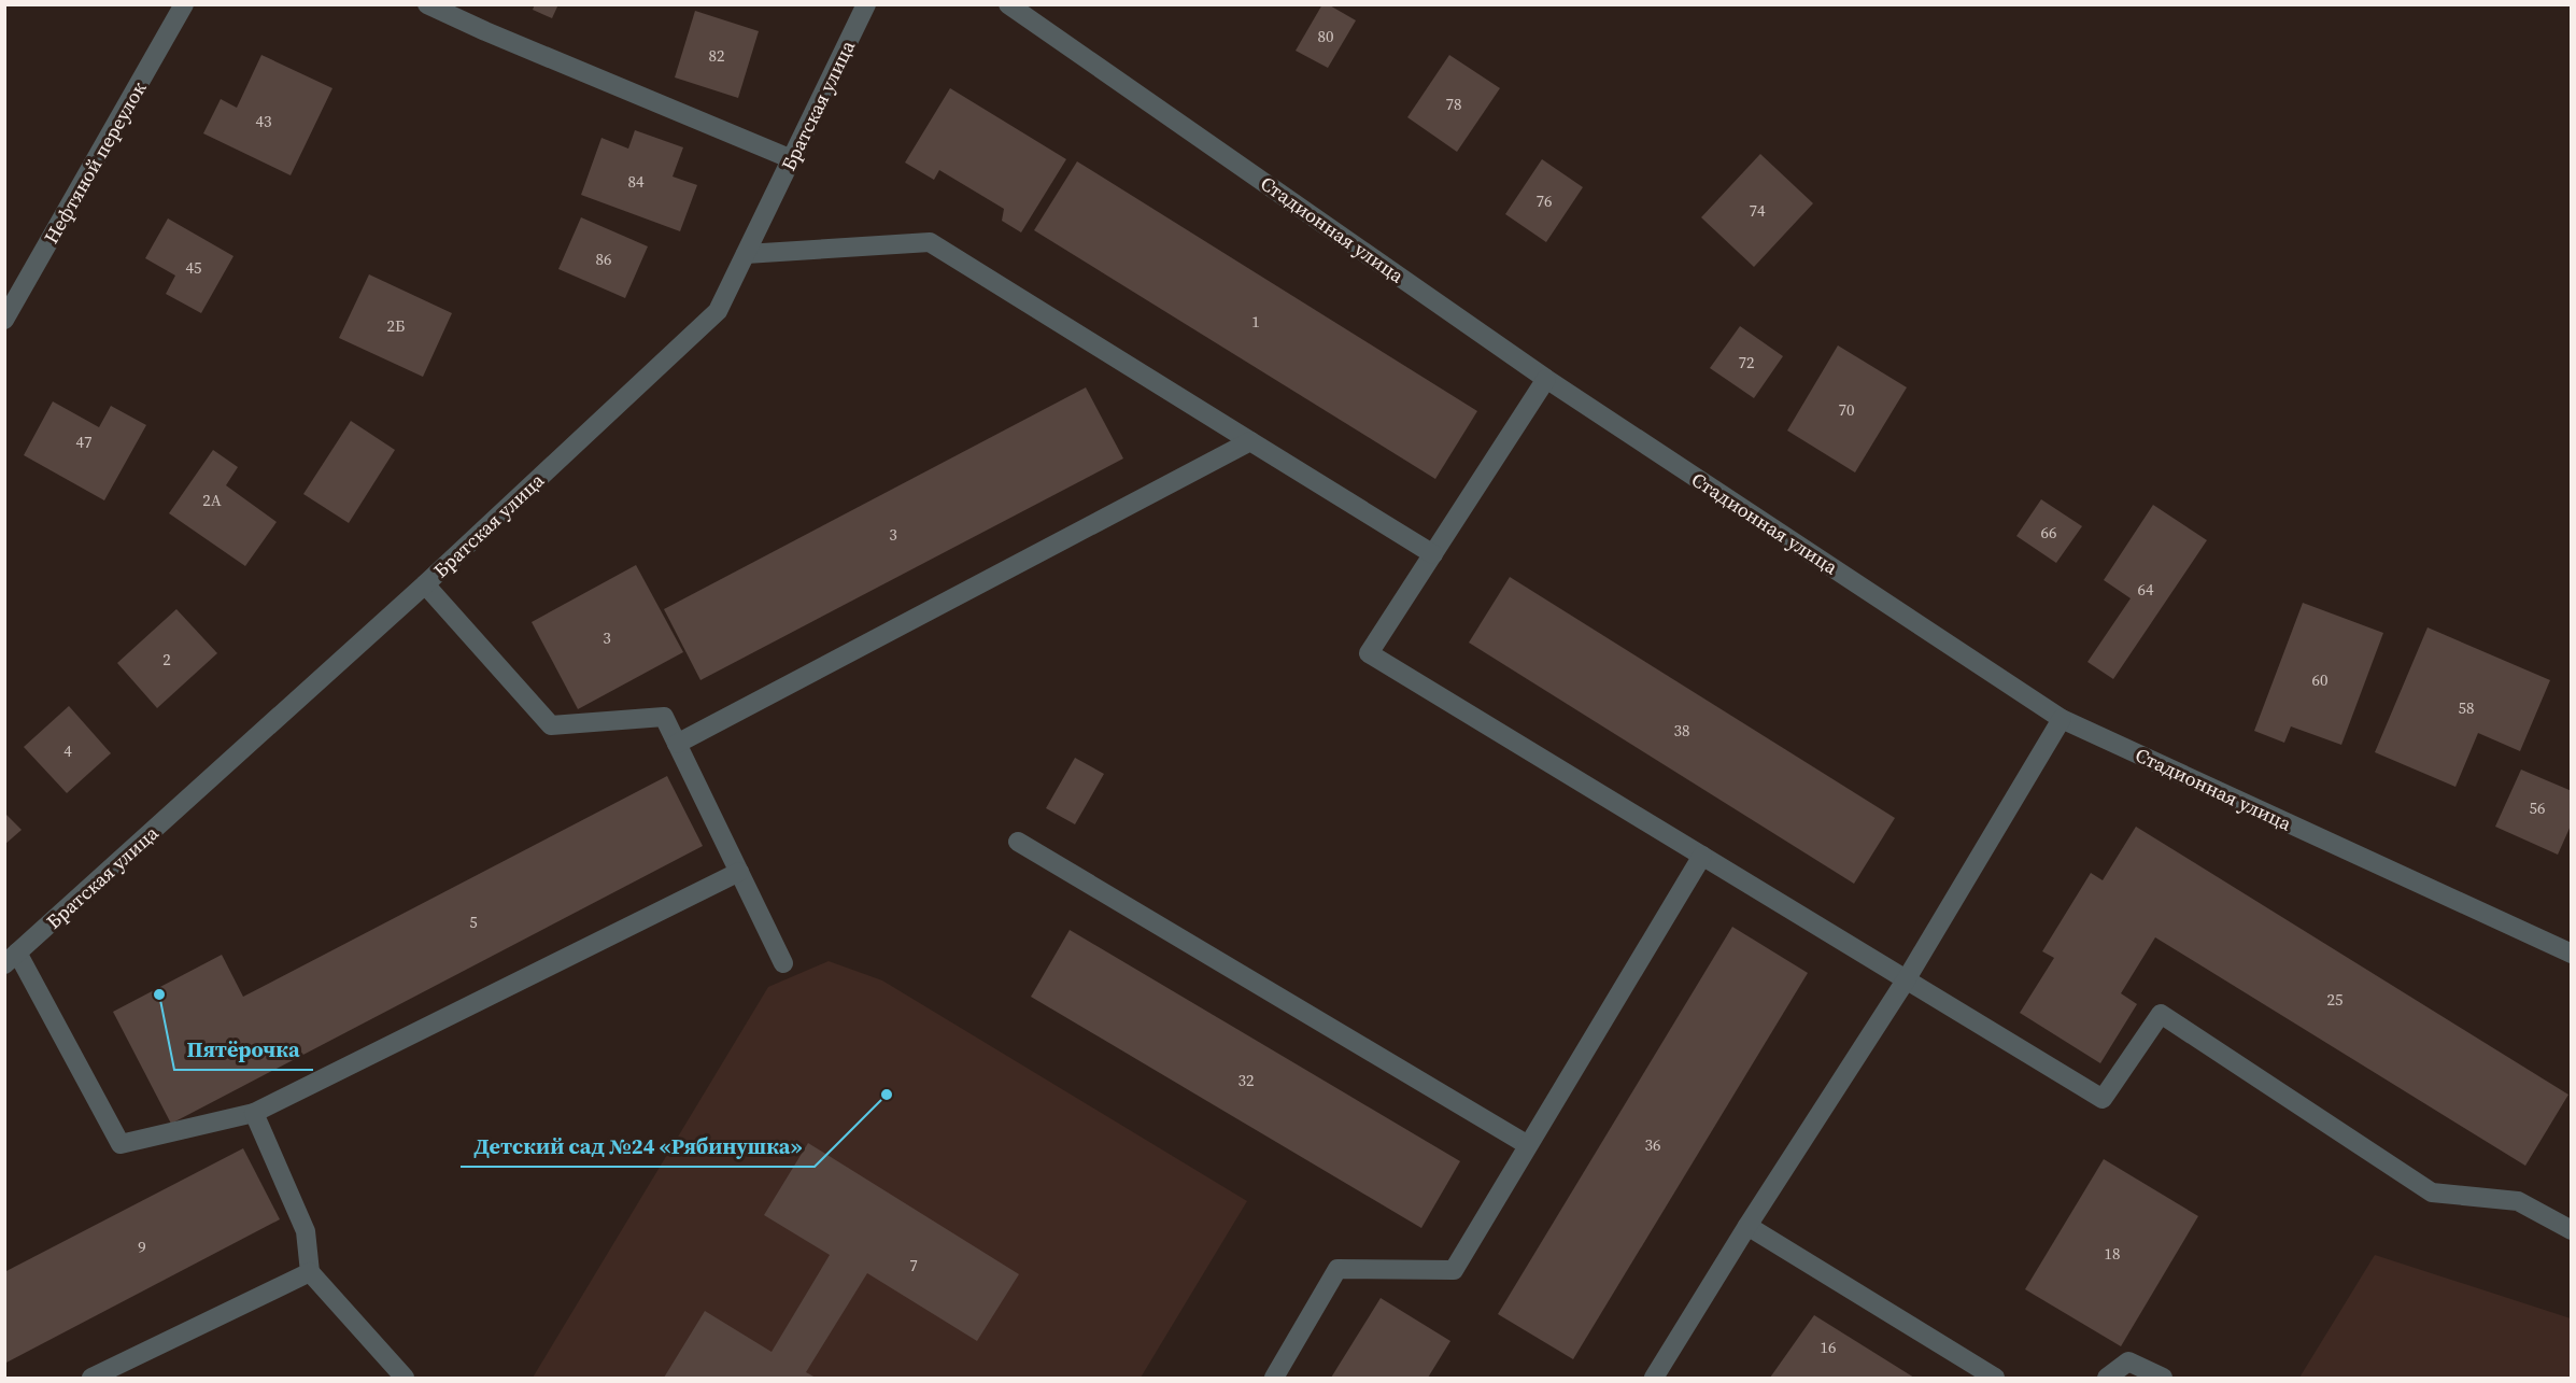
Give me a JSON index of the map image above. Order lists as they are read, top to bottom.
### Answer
{
  "streets": {
    "street": ["Братская улица", "Нефтяной переулок", "Стадионная улица"]
  },
  "places": ["Пятёрочка", "Детский сад №24 «Рябинушка»"],
  "house_numbers": [
    "80",
    "82",
    "78",
    "43",
    "84",
    "76",
    "74",
    "86",
    "45",
    "1",
    "2Б",
    "72",
    "70",
    "47",
    "2А",
    "66",
    "3",
    "64",
    "3",
    "2",
    "60",
    "58",
    "38",
    "4",
    "56",
    "5",
    "25",
    "32",
    "36",
    "9",
    "18",
    "7",
    "16"
  ]
}
